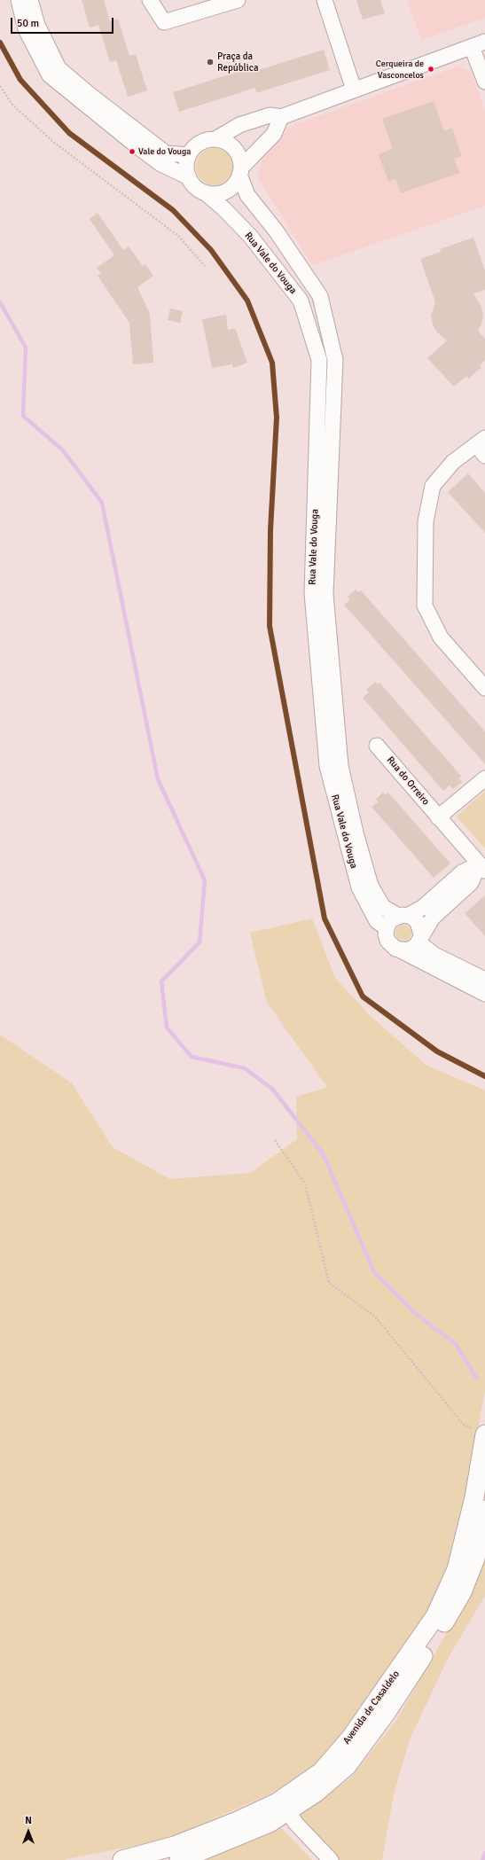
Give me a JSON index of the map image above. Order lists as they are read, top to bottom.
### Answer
{
  "streets": {
    "street": ["Rua Vale do Vouga", "Rua do Orreiro", "Avenida de Casaldelo"]
  },
  "places": ["Praça da República", "Cerqueira de Vasconcelos", "Vale do Vouga"],
  "scale_bar": "50 m",
  "north": "top"
}
